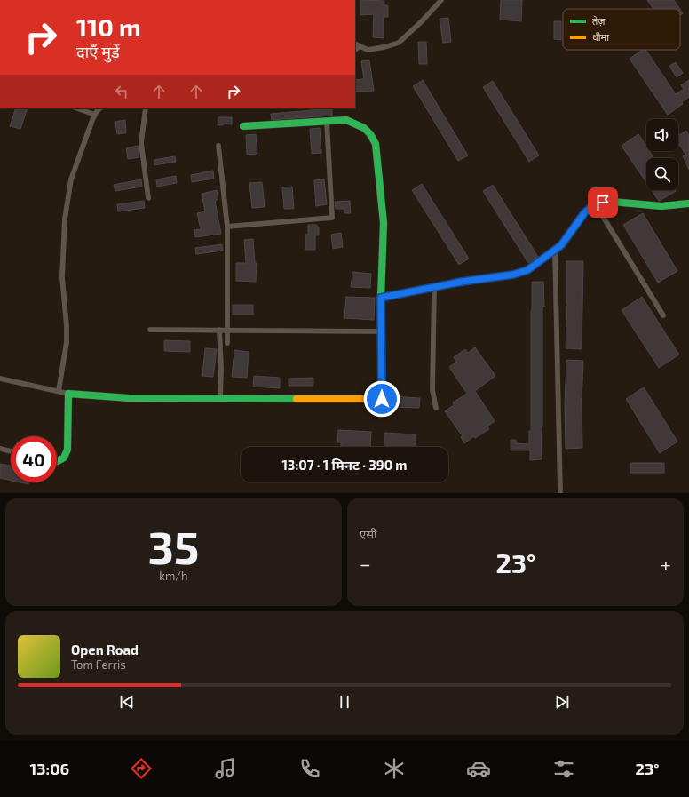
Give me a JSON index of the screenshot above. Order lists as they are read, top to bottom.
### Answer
{
  "legend": ["तेज़", "धीमा"],
  "page": {
    "turn": ["110 m", "दाएँ मुड़ें"],
    "limit": "40",
    "trip": "13:07 · 1 मिनट · 390 m",
    "tile": [
      ["35", "km/h"],
      "एसी"
    ],
    "heat": ["−", "23°", "+"],
    "song": ["Open Road", "Tom Ferris"],
    "tabs": ["13:06", "23°"]
  }
}
